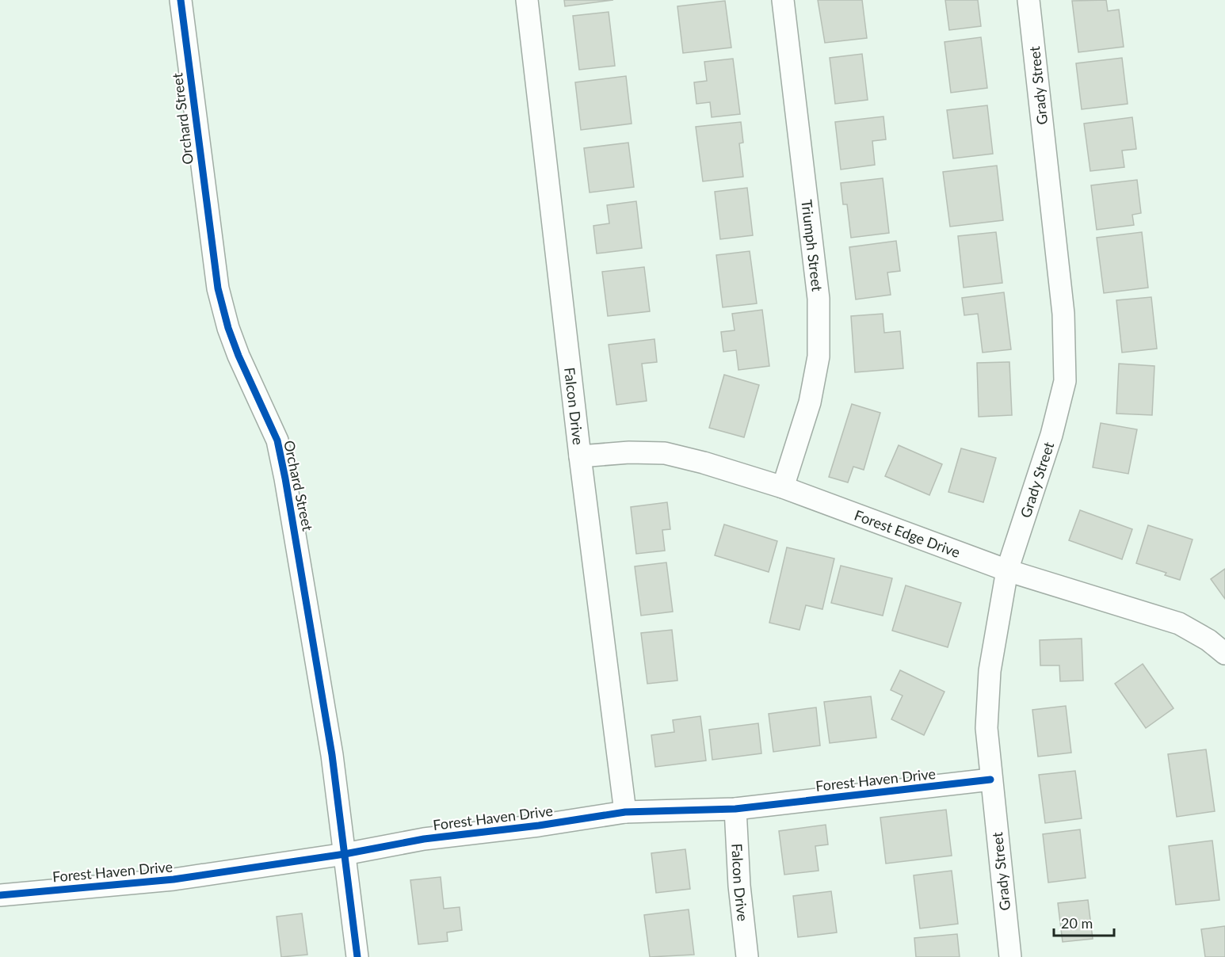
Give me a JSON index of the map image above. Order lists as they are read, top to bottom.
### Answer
{
  "streets": {
    "street": [
      "Grady Street",
      "Orchard Street",
      "Triumph Street",
      "Falcon Drive",
      "Forest Edge Drive",
      "Forest Haven Drive"
    ]
  },
  "crossings": [
    ["Grady Street", "Forest Edge Drive"],
    ["Grady Street", "Forest Haven Drive"],
    ["Orchard Street", "Forest Haven Drive"],
    ["Triumph Street", "Forest Edge Drive"],
    ["Falcon Drive", "Forest Edge Drive"],
    ["Falcon Drive", "Forest Haven Drive"]
  ],
  "scale_bar": "20 m"
}
